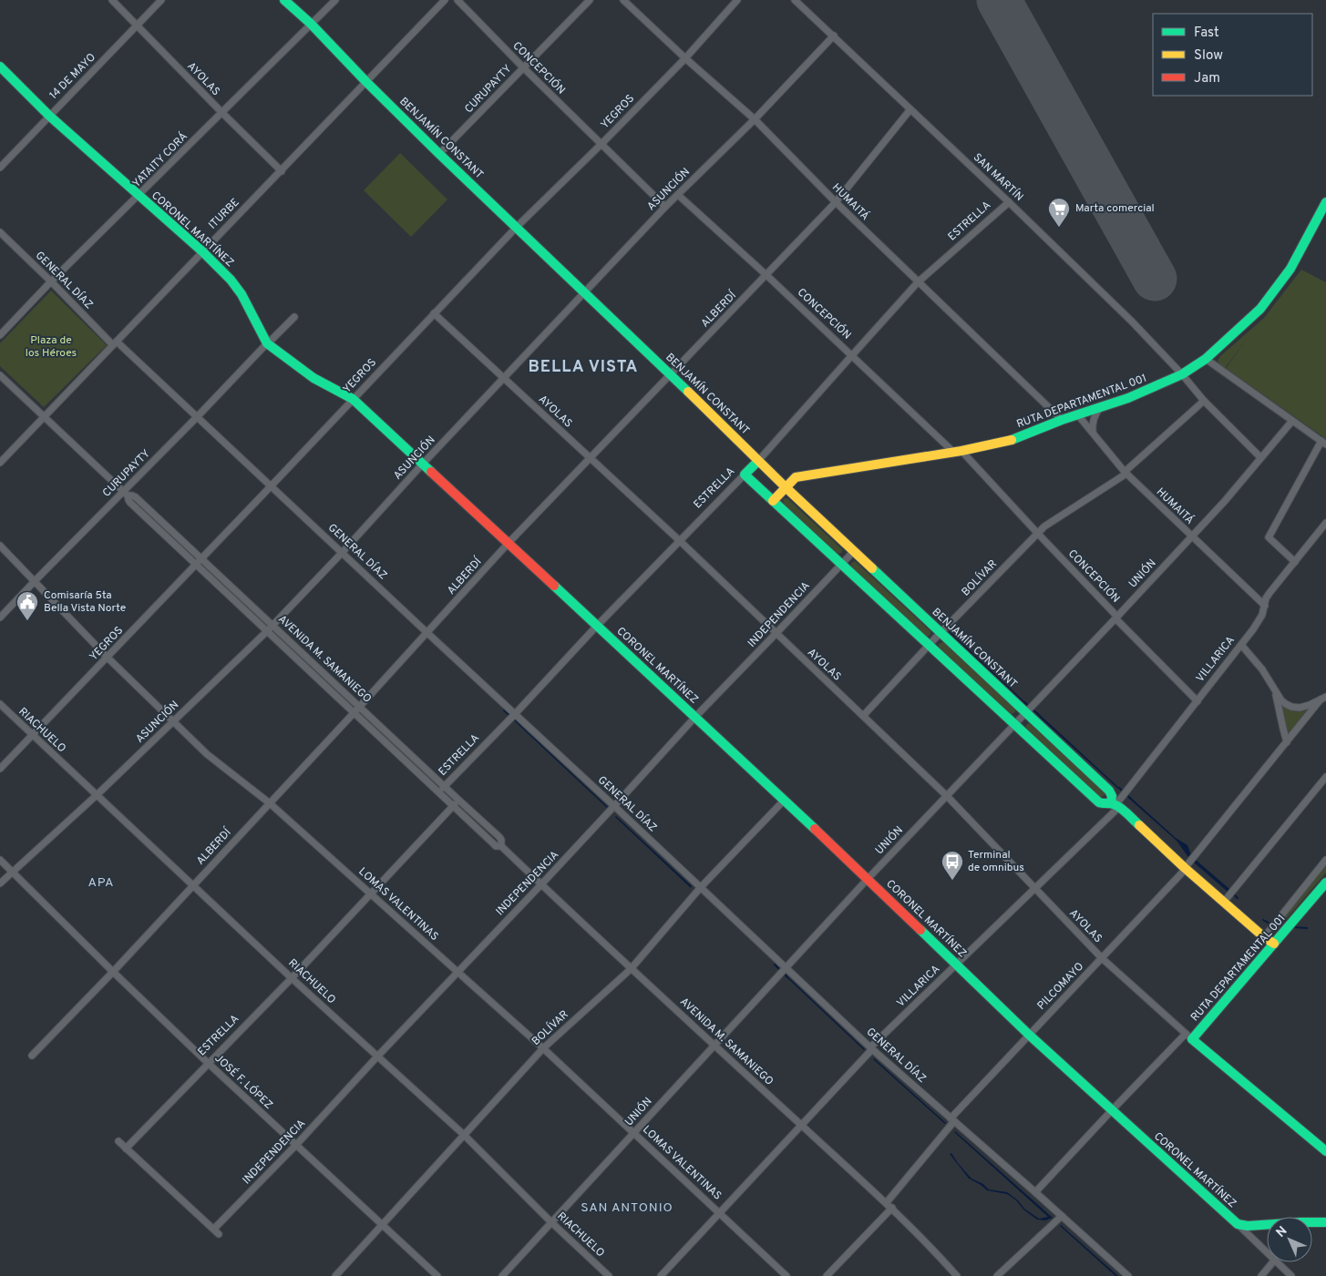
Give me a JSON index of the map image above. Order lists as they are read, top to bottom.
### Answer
{
  "streets": {
    "street": [
      "CONCEPCIÓN",
      "14 DE MAYO",
      "AYOLAS",
      "CURUPAYTY",
      "YEGROS",
      "BENJAMÍN CONSTANT",
      "YATAITY CORÁ",
      "SAN MARTÍN",
      "ASUNCIÓN",
      "HUMAITÁ",
      "ITURBE",
      "ESTRELLA",
      "CORONEL MARTÍNEZ",
      "GENERAL DÍAZ",
      "ALBERDÍ",
      "RUTA DEPARTAMENTAL 001",
      "UNIÓN",
      "BOLÍVAR",
      "INDEPENDENCIA",
      "AVENIDA M. SAMANIEGO",
      "VILLARICA",
      "RIACHUELO",
      "LOMAS VALENTINAS",
      "PILCOMAYO",
      "JOSÉ F. LÓPEZ"
    ]
  },
  "crossings": [
    ["CONCEPCIÓN", "CURUPAYTY"],
    ["CONCEPCIÓN", "YEGROS"],
    ["CONCEPCIÓN", "ASUNCIÓN"],
    ["CONCEPCIÓN", "ESTRELLA"],
    ["CONCEPCIÓN", "ALBERDÍ"],
    ["CONCEPCIÓN", "RUTA DEPARTAMENTAL 001"],
    ["CONCEPCIÓN", "UNIÓN"],
    ["CONCEPCIÓN", "BOLÍVAR"],
    ["CONCEPCIÓN", "VILLARICA"],
    ["14 DE MAYO", "AYOLAS"],
    ["14 DE MAYO", "CORONEL MARTÍNEZ"],
    ["AYOLAS", "YEGROS"],
    ["AYOLAS", "YATAITY CORÁ"],
    ["AYOLAS", "ASUNCIÓN"],
    ["AYOLAS", "ITURBE"],
    ["AYOLAS", "ESTRELLA"],
    ["AYOLAS", "ALBERDÍ"],
    ["AYOLAS", "RUTA DEPARTAMENTAL 001"],
    ["AYOLAS", "UNIÓN"],
    ["AYOLAS", "BOLÍVAR"],
    ["AYOLAS", "INDEPENDENCIA"],
    ["AYOLAS", "VILLARICA"],
    ["AYOLAS", "PILCOMAYO"],
    ["CURUPAYTY", "BENJAMÍN CONSTANT"],
    ["CURUPAYTY", "CORONEL MARTÍNEZ"],
    ["CURUPAYTY", "GENERAL DÍAZ"],
    ["CURUPAYTY", "AVENIDA M. SAMANIEGO"],
    ["CURUPAYTY", "LOMAS VALENTINAS"],
    ["YEGROS", "BENJAMÍN CONSTANT"],
    ["YEGROS", "HUMAITÁ"],
    ["YEGROS", "CORONEL MARTÍNEZ"],
    ["YEGROS", "GENERAL DÍAZ"],
    ["YEGROS", "AVENIDA M. SAMANIEGO"],
    ["YEGROS", "RIACHUELO"],
    ["YEGROS", "LOMAS VALENTINAS"],
    ["BENJAMÍN CONSTANT", "YATAITY CORÁ"],
    ["BENJAMÍN CONSTANT", "ASUNCIÓN"],
    ["BENJAMÍN CONSTANT", "ITURBE"],
    ["BENJAMÍN CONSTANT", "ESTRELLA"],
    ["BENJAMÍN CONSTANT", "ALBERDÍ"],
    ["BENJAMÍN CONSTANT", "RUTA DEPARTAMENTAL 001"],
    ["BENJAMÍN CONSTANT", "UNIÓN"],
    ["BENJAMÍN CONSTANT", "BOLÍVAR"],
    ["BENJAMÍN CONSTANT", "INDEPENDENCIA"],
    ["BENJAMÍN CONSTANT", "VILLARICA"],
    ["BENJAMÍN CONSTANT", "PILCOMAYO"],
    ["YATAITY CORÁ", "CORONEL MARTÍNEZ"],
    ["YATAITY CORÁ", "GENERAL DÍAZ"],
    ["SAN MARTÍN", "ASUNCIÓN"],
    ["SAN MARTÍN", "ESTRELLA"],
    ["SAN MARTÍN", "ALBERDÍ"],
    ["SAN MARTÍN", "RUTA DEPARTAMENTAL 001"],
    ["SAN MARTÍN", "UNIÓN"],
    ["SAN MARTÍN", "BOLÍVAR"],
    ["ASUNCIÓN", "HUMAITÁ"],
    ["ASUNCIÓN", "CORONEL MARTÍNEZ"],
    ["ASUNCIÓN", "GENERAL DÍAZ"],
    ["ASUNCIÓN", "AVENIDA M. SAMANIEGO"],
    ["ASUNCIÓN", "RIACHUELO"],
    ["ASUNCIÓN", "LOMAS VALENTINAS"],
    ["ASUNCIÓN", "JOSÉ F. LÓPEZ"],
    ["HUMAITÁ", "ESTRELLA"],
    ["HUMAITÁ", "ALBERDÍ"],
    ["HUMAITÁ", "RUTA DEPARTAMENTAL 001"],
    ["HUMAITÁ", "UNIÓN"],
    ["HUMAITÁ", "BOLÍVAR"],
    ["HUMAITÁ", "VILLARICA"],
    ["ITURBE", "CORONEL MARTÍNEZ"],
    ["ITURBE", "GENERAL DÍAZ"],
    ["ITURBE", "AVENIDA M. SAMANIEGO"],
    ["ESTRELLA", "CORONEL MARTÍNEZ"],
    ["ESTRELLA", "GENERAL DÍAZ"],
    ["ESTRELLA", "INDEPENDENCIA"],
    ["ESTRELLA", "AVENIDA M. SAMANIEGO"],
    ["ESTRELLA", "RIACHUELO"],
    ["ESTRELLA", "LOMAS VALENTINAS"],
    ["ESTRELLA", "JOSÉ F. LÓPEZ"],
    ["CORONEL MARTÍNEZ", "ALBERDÍ"],
    ["CORONEL MARTÍNEZ", "UNIÓN"],
    ["CORONEL MARTÍNEZ", "BOLÍVAR"],
    ["CORONEL MARTÍNEZ", "INDEPENDENCIA"],
    ["CORONEL MARTÍNEZ", "VILLARICA"],
    ["CORONEL MARTÍNEZ", "PILCOMAYO"],
    ["GENERAL DÍAZ", "ALBERDÍ"],
    ["GENERAL DÍAZ", "UNIÓN"],
    ["GENERAL DÍAZ", "BOLÍVAR"],
    ["GENERAL DÍAZ", "INDEPENDENCIA"],
    ["GENERAL DÍAZ", "VILLARICA"],
    ["GENERAL DÍAZ", "PILCOMAYO"],
    ["ALBERDÍ", "AVENIDA M. SAMANIEGO"],
    ["ALBERDÍ", "RIACHUELO"],
    ["ALBERDÍ", "LOMAS VALENTINAS"],
    ["ALBERDÍ", "JOSÉ F. LÓPEZ"],
    ["UNIÓN", "AVENIDA M. SAMANIEGO"],
    ["UNIÓN", "RIACHUELO"],
    ["UNIÓN", "LOMAS VALENTINAS"],
    ["BOLÍVAR", "AVENIDA M. SAMANIEGO"],
    ["BOLÍVAR", "RIACHUELO"],
    ["BOLÍVAR", "LOMAS VALENTINAS"],
    ["BOLÍVAR", "JOSÉ F. LÓPEZ"],
    ["INDEPENDENCIA", "AVENIDA M. SAMANIEGO"],
    ["INDEPENDENCIA", "RIACHUELO"],
    ["INDEPENDENCIA", "LOMAS VALENTINAS"],
    ["INDEPENDENCIA", "JOSÉ F. LÓPEZ"],
    ["AVENIDA M. SAMANIEGO", "VILLARICA"],
    ["AVENIDA M. SAMANIEGO", "PILCOMAYO"],
    ["VILLARICA", "LOMAS VALENTINAS"]
  ],
  "districts": ["BELLA VISTA", "APA", "SAN ANTONIO"],
  "parks": ["Plaza de los Héroes"],
  "places": {
    "supermarket": ["Marta comercial"],
    "public building": ["Comisaría 5ta Bella Vista Norte"],
    "bus stop": ["Terminal de omnibus"]
  },
  "legend": ["Fast", "Slow", "Jam"],
  "north": "top left"
}
